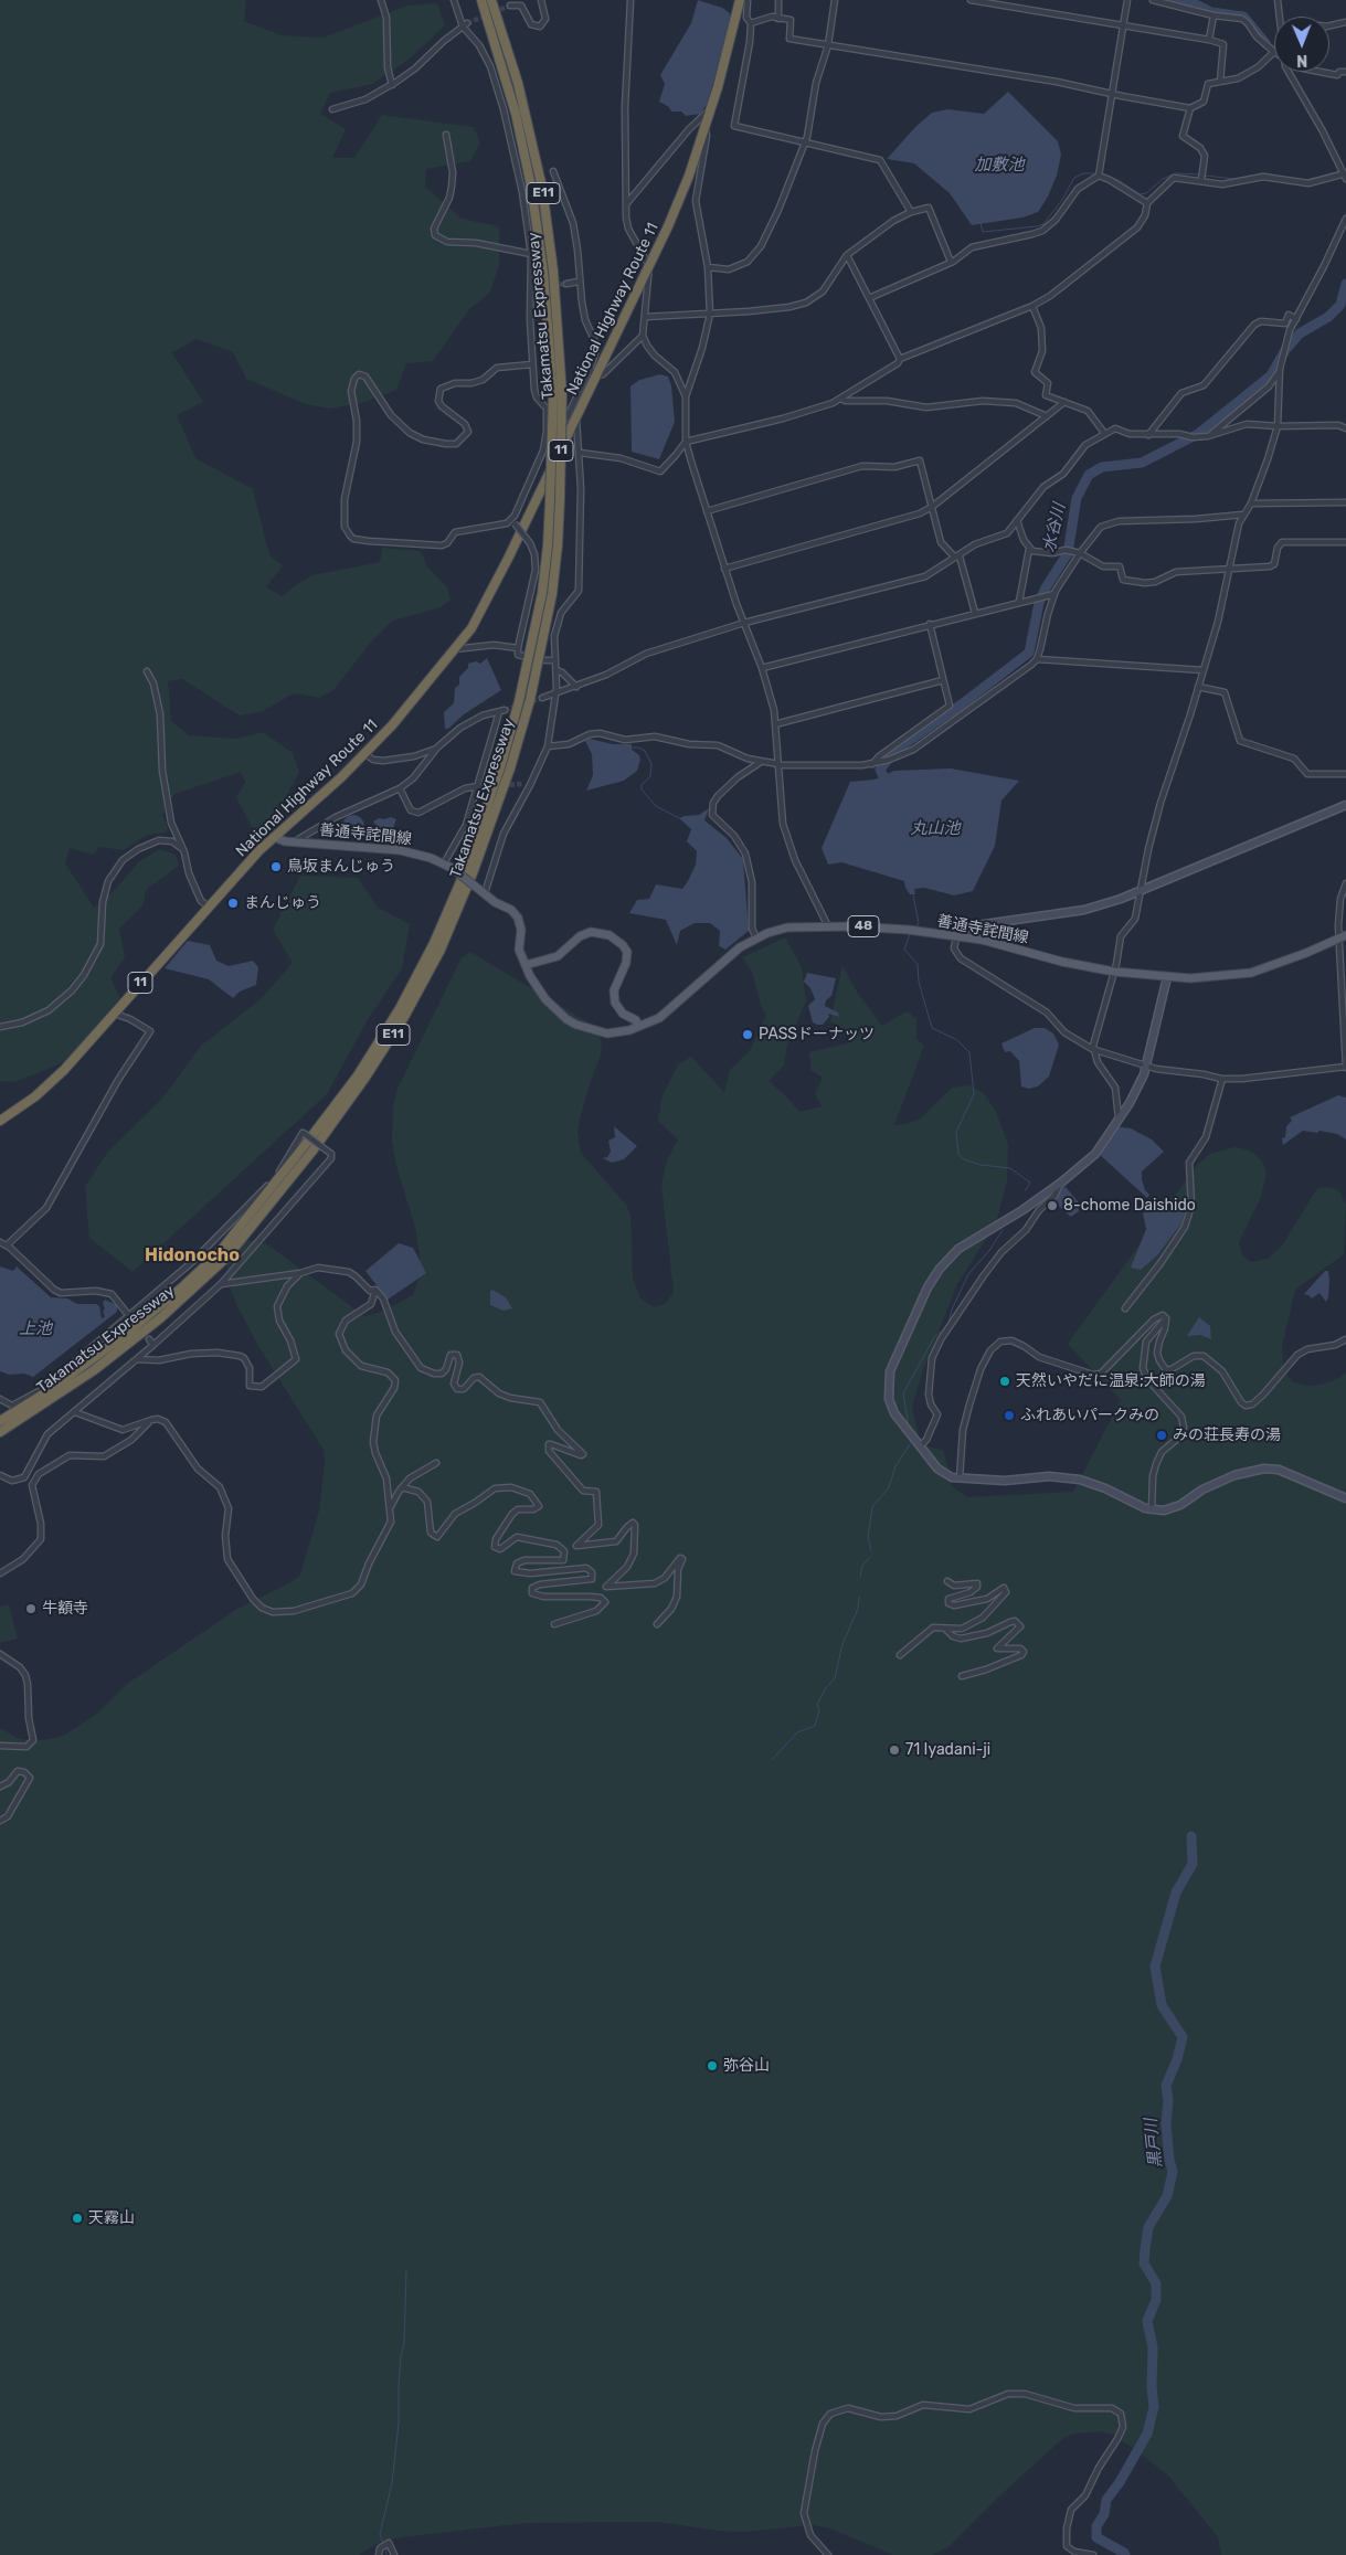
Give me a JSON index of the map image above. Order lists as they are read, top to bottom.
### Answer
{
  "streets": {
    "highway": [
      "E11",
      "National Highway Route 11",
      "Takamatsu Expressway",
      "11"
    ],
    "main road": ["善通寺詫間線", "48"]
  },
  "crossings": [
    ["National Highway Route 11", "善通寺詫間線"]
  ],
  "districts": ["Hidonocho"],
  "water": [
    "加敷池",
    "水谷川",
    "丸山池",
    "上池",
    "黒戸川"
  ],
  "places": [
    "鳥坂まんじゅう",
    "まんじゅう",
    "PASSドーナッツ",
    "8-chome Daishido",
    "天然いやだに温泉;大師の湯",
    "ふれあいパークみの",
    "みの荘長寿の湯",
    "牛額寺",
    "71 Iyadani-ji",
    "弥谷山",
    "天霧山"
  ],
  "north": "bottom"
}
